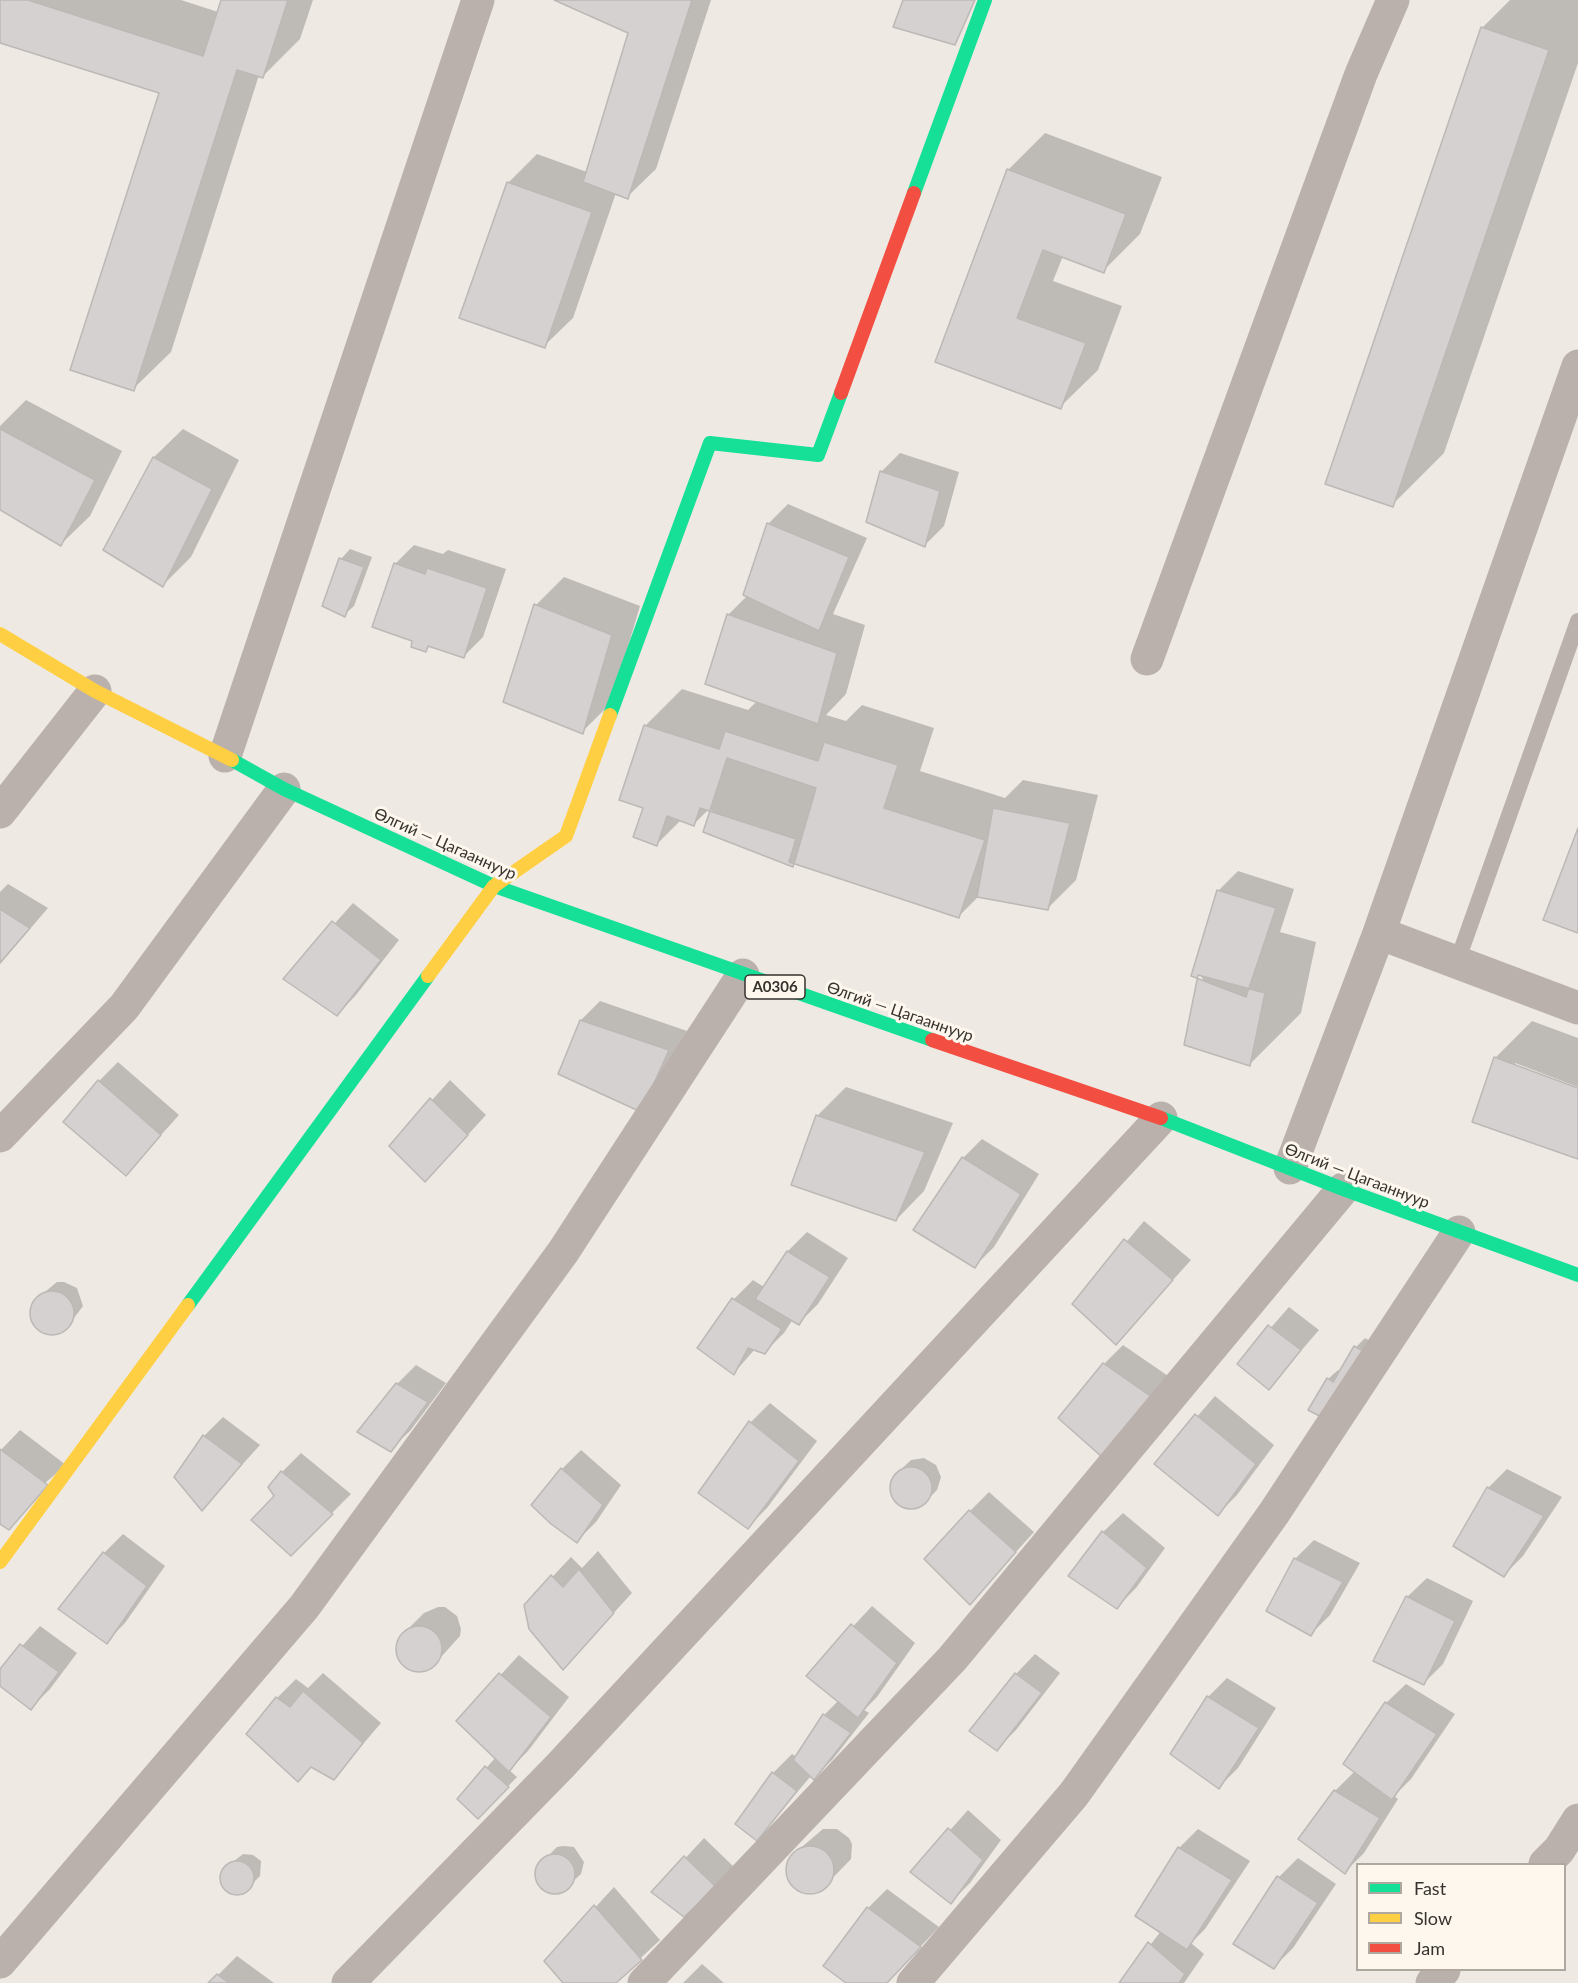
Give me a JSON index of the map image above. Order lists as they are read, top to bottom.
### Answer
{
  "streets": {
    "main road": ["Өлгий — Цагааннуур", "A0306"]
  },
  "legend": ["Fast", "Slow", "Jam"]
}
